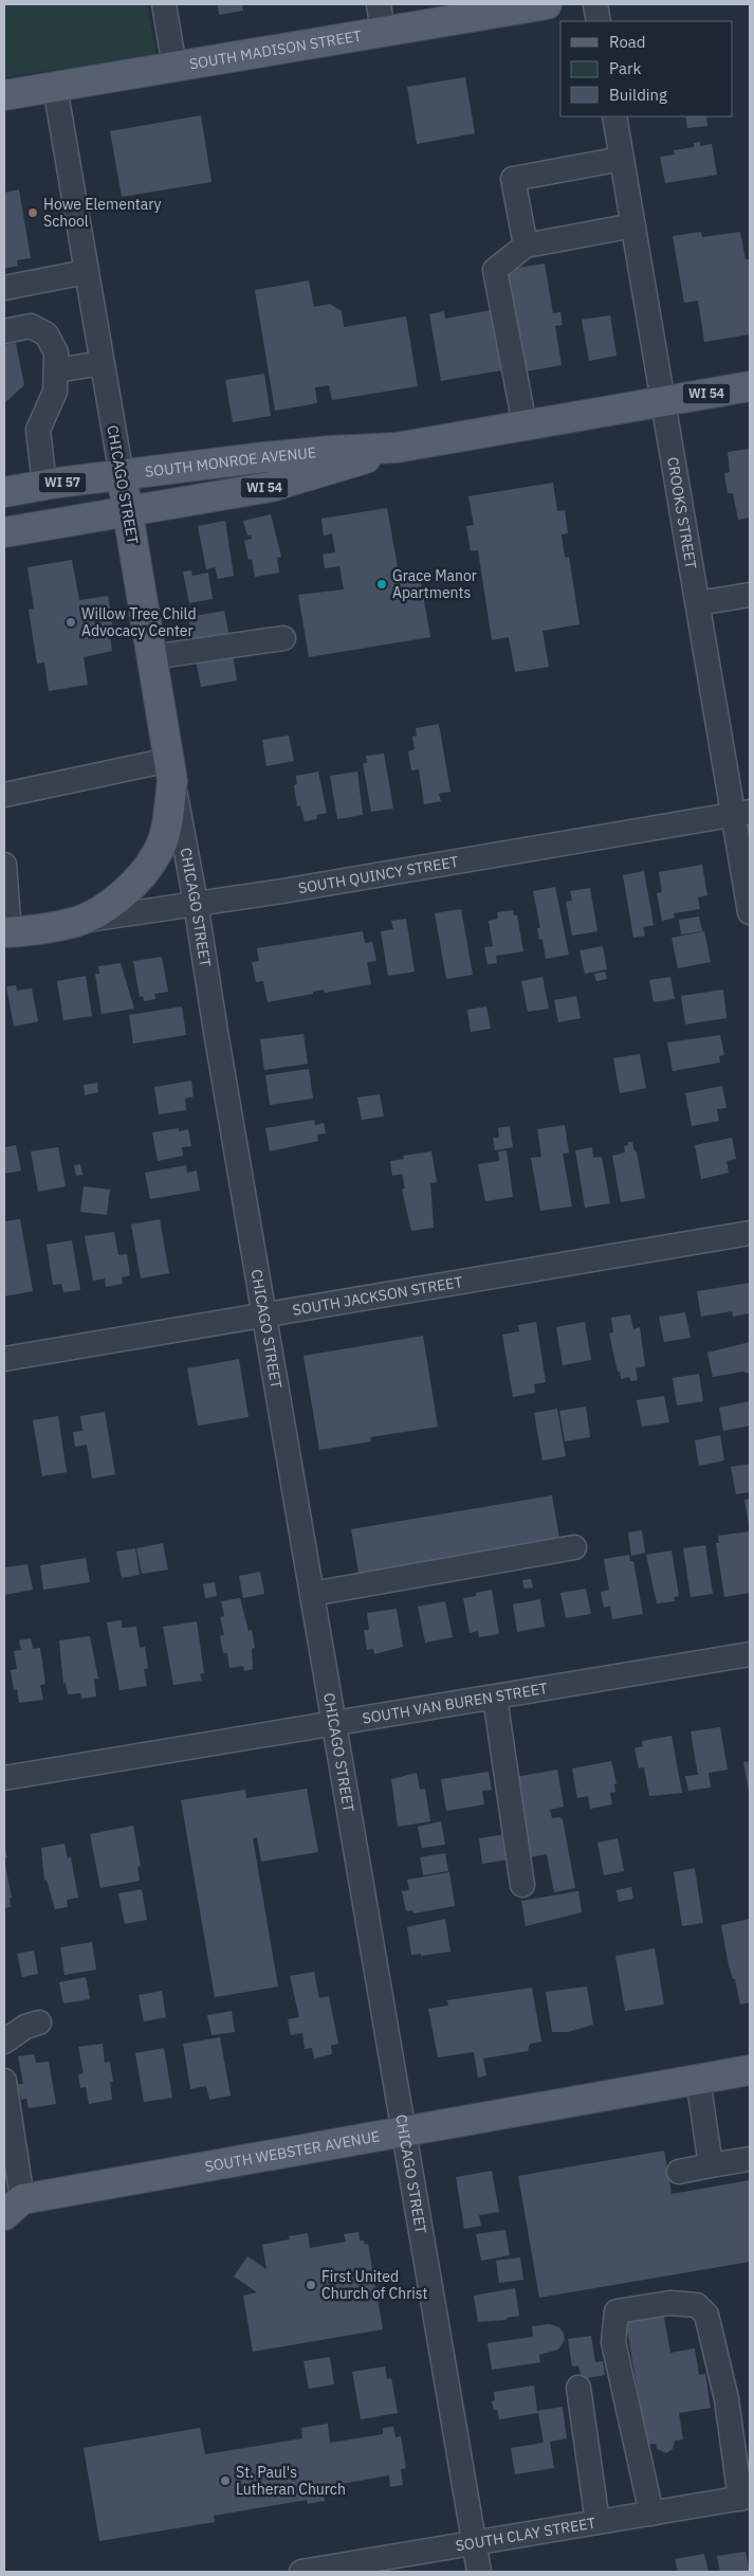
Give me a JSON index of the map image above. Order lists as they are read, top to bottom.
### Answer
{
  "streets": {
    "main road": [
      "SOUTH MADISON STREET",
      "WI 54",
      "SOUTH MONROE AVENUE",
      "WI 57",
      "CHICAGO STREET",
      "SOUTH QUINCY STREET",
      "SOUTH WEBSTER AVENUE"
    ],
    "street": [
      "CROOKS STREET",
      "SOUTH JACKSON STREET",
      "SOUTH VAN BUREN STREET",
      "SOUTH CLAY STREET"
    ]
  },
  "crossings": [
    ["SOUTH MADISON STREET", "CHICAGO STREET"],
    ["SOUTH MONROE AVENUE", "CHICAGO STREET"],
    ["SOUTH MONROE AVENUE", "CROOKS STREET"],
    ["CHICAGO STREET", "SOUTH QUINCY STREET"],
    ["CHICAGO STREET", "SOUTH JACKSON STREET"],
    ["CHICAGO STREET", "SOUTH VAN BUREN STREET"],
    ["CHICAGO STREET", "SOUTH WEBSTER AVENUE"],
    ["CHICAGO STREET", "SOUTH CLAY STREET"],
    ["CROOKS STREET", "SOUTH QUINCY STREET"]
  ],
  "places": [
    "Howe Elementary School",
    "Grace Manor Apartments",
    "Willow Tree Child Advocacy Center",
    "First United Church of Christ",
    "St. Paul's Lutheran Church"
  ],
  "legend": ["Road", "Park", "Building"]
}
